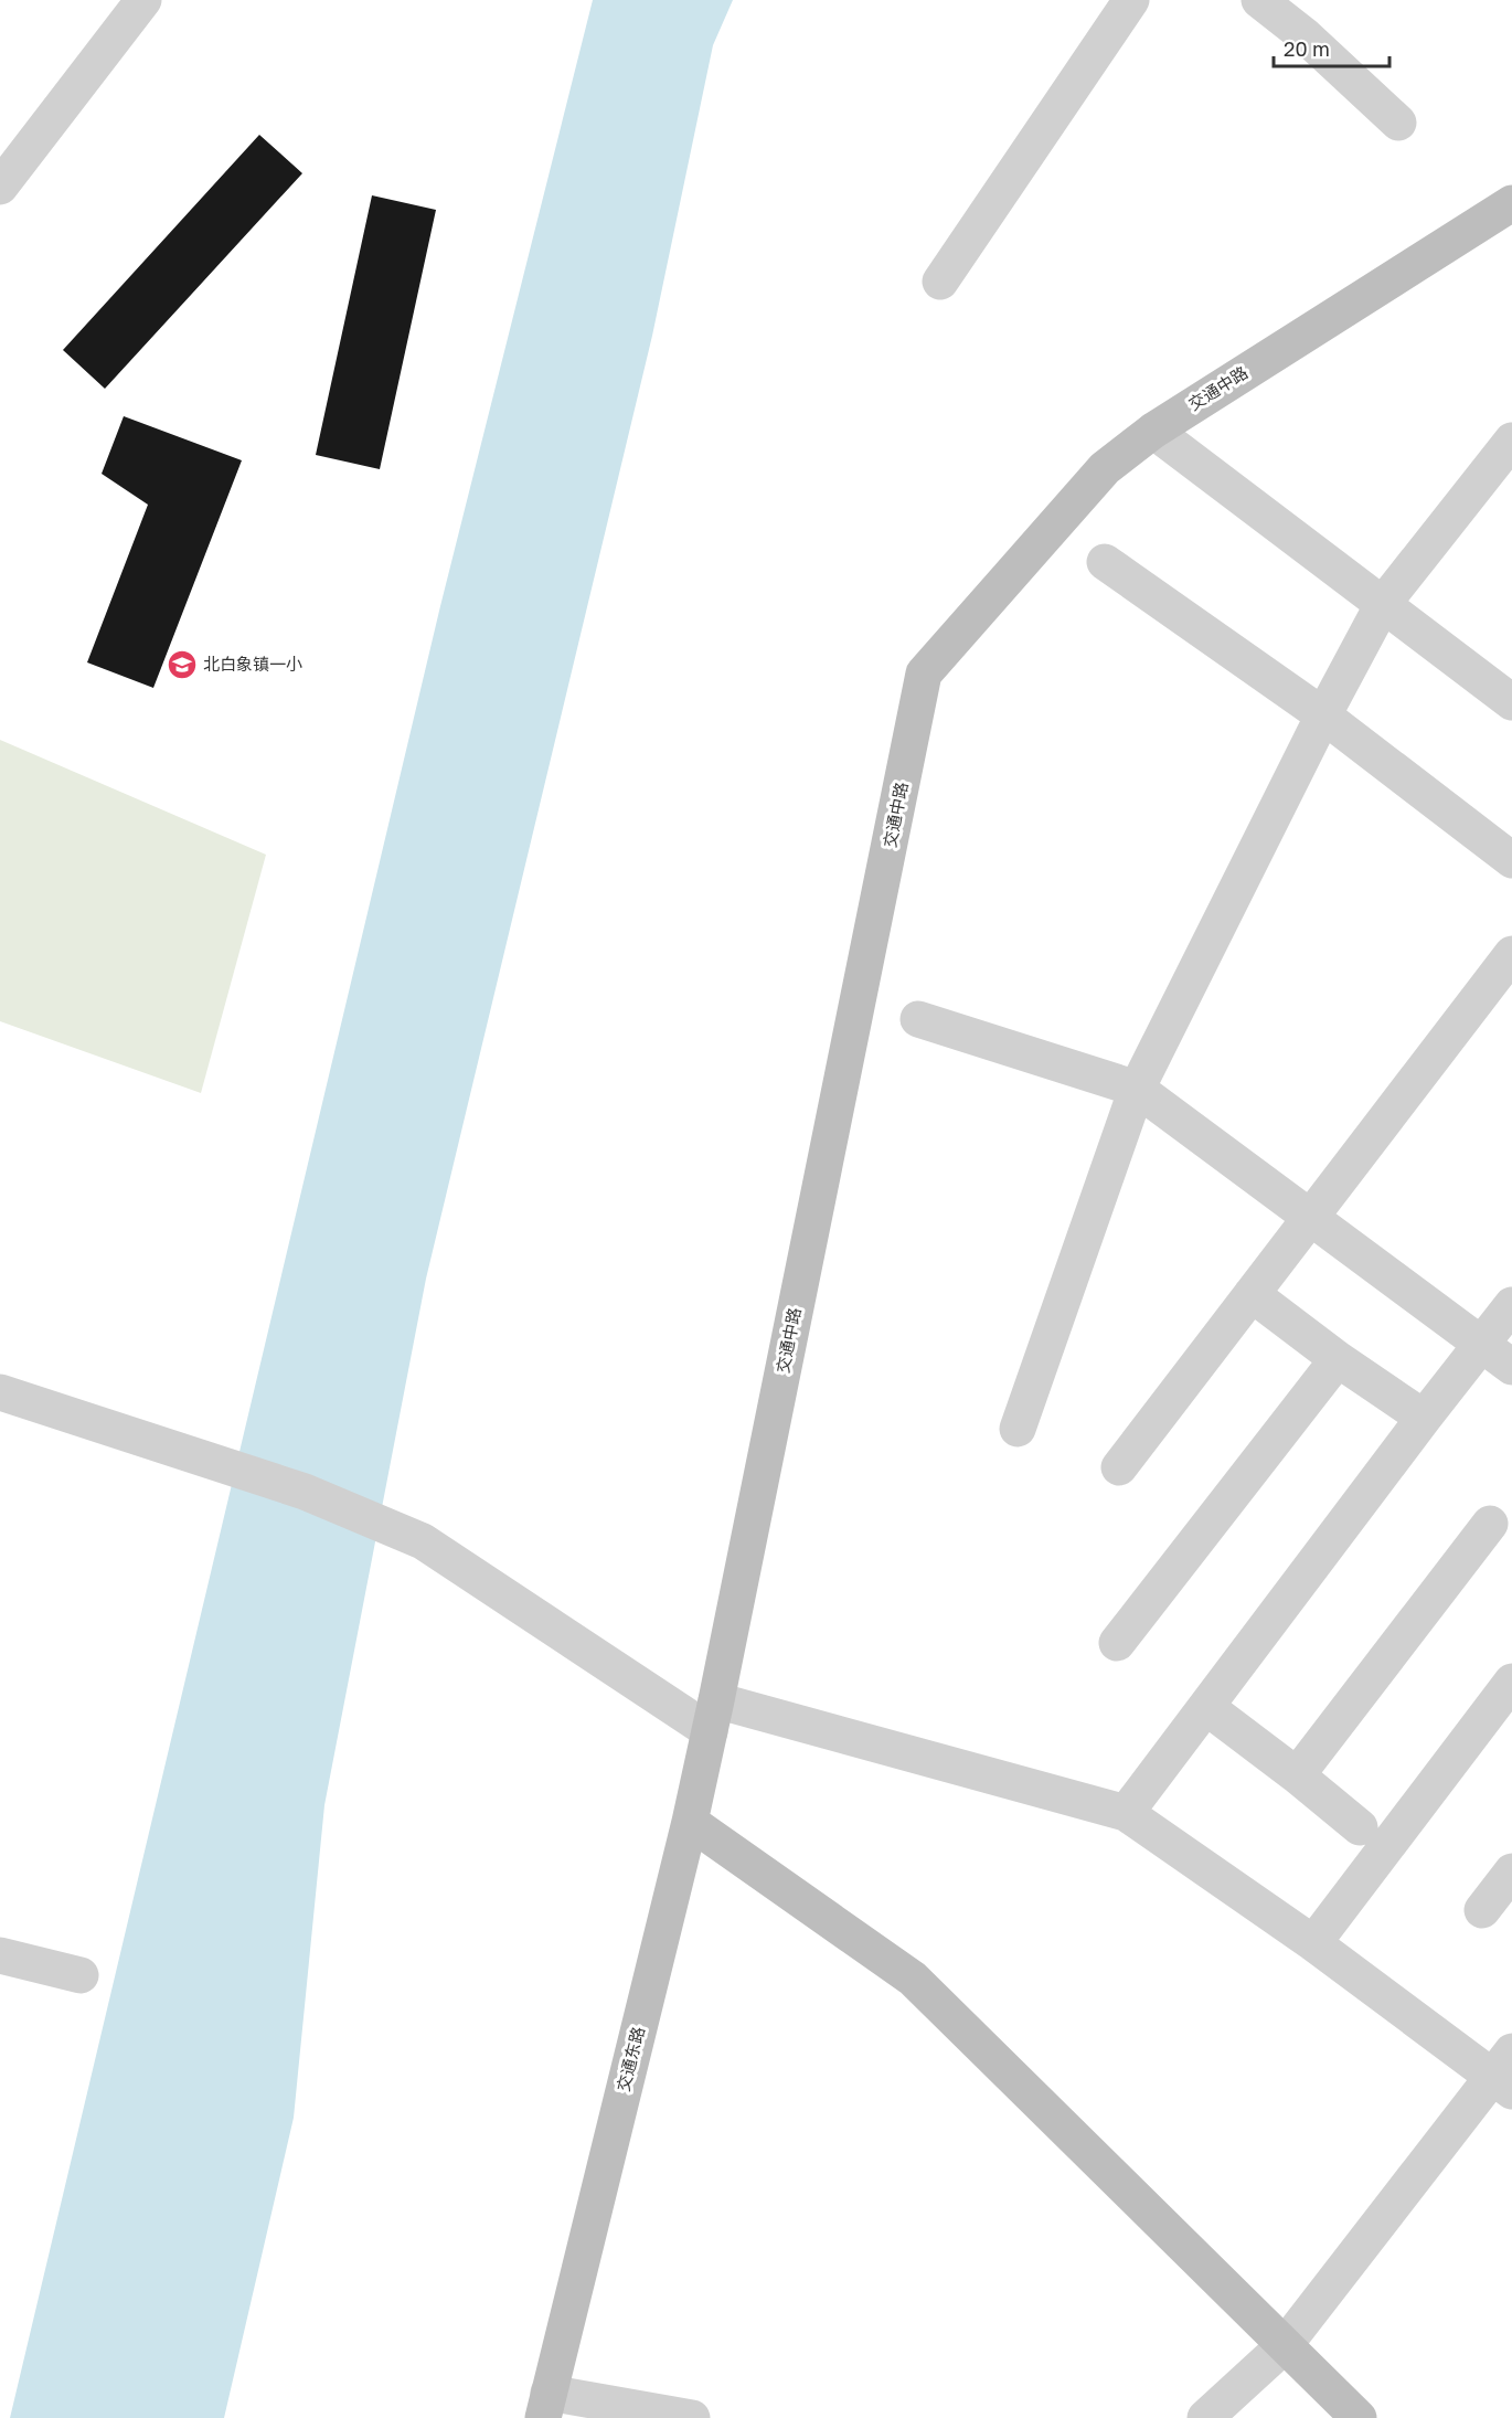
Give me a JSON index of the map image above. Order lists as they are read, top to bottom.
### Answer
{
  "streets": {
    "street": ["交通中路", "交通东路"]
  },
  "crossings": [
    ["交通中路", "交通东路"]
  ],
  "places": {
    "school or university": ["北白象镇一小"]
  },
  "scale_bar": "20 m"
}
